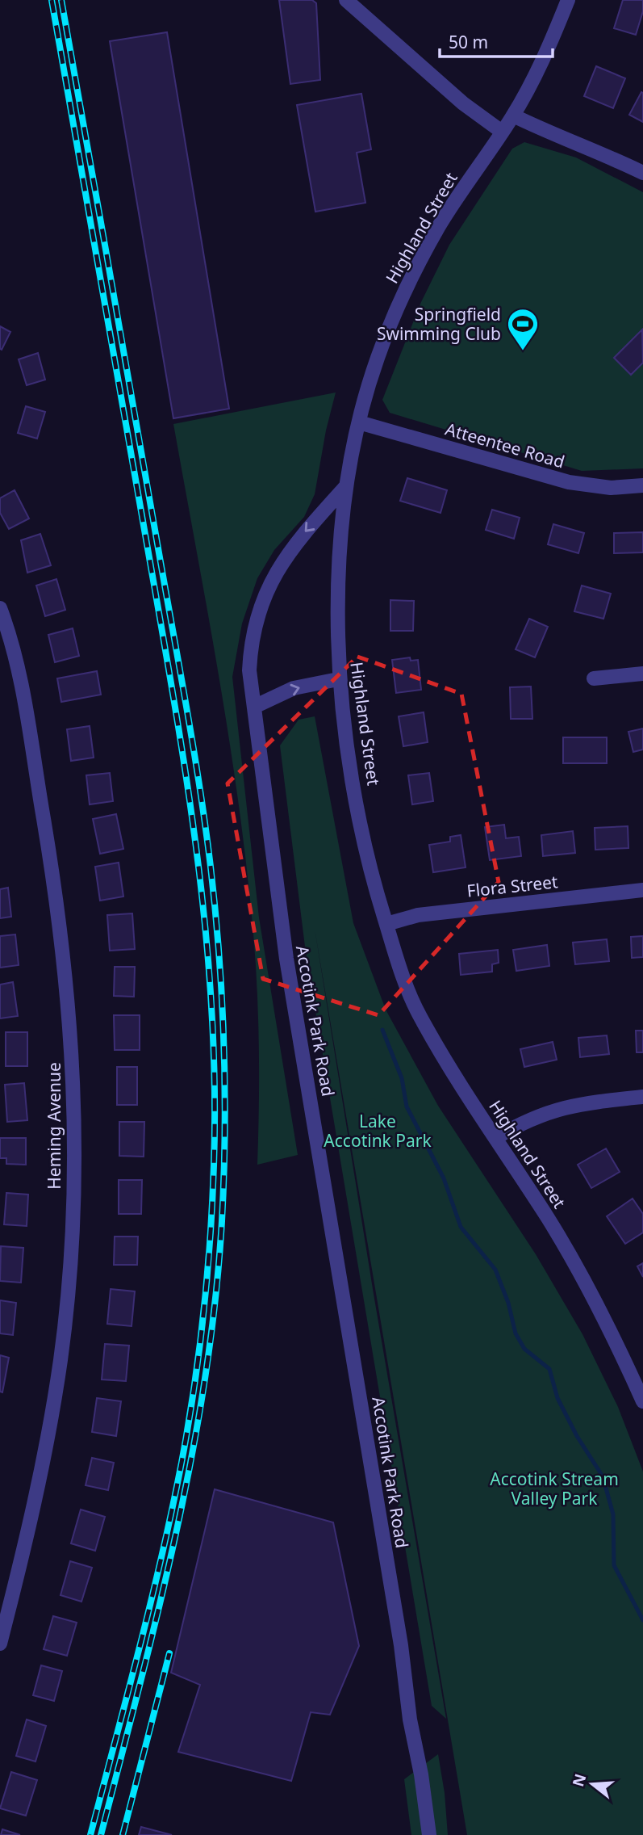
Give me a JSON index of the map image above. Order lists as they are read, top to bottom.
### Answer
{
  "streets": {
    "street": [
      "Highland Street",
      "Atteentee Road",
      "Flora Street",
      "Accotink Park Road",
      "Heming Avenue"
    ]
  },
  "crossings": [
    ["Highland Street", "Atteentee Road"],
    ["Highland Street", "Flora Street"],
    ["Highland Street", "Accotink Park Road"]
  ],
  "parks": ["Lake Accotink Park", "Accotink Stream Valley Park"],
  "places": {
    "sports": ["Springfield Swimming Club"]
  },
  "scale_bar": "50 m",
  "north": "left"
}
